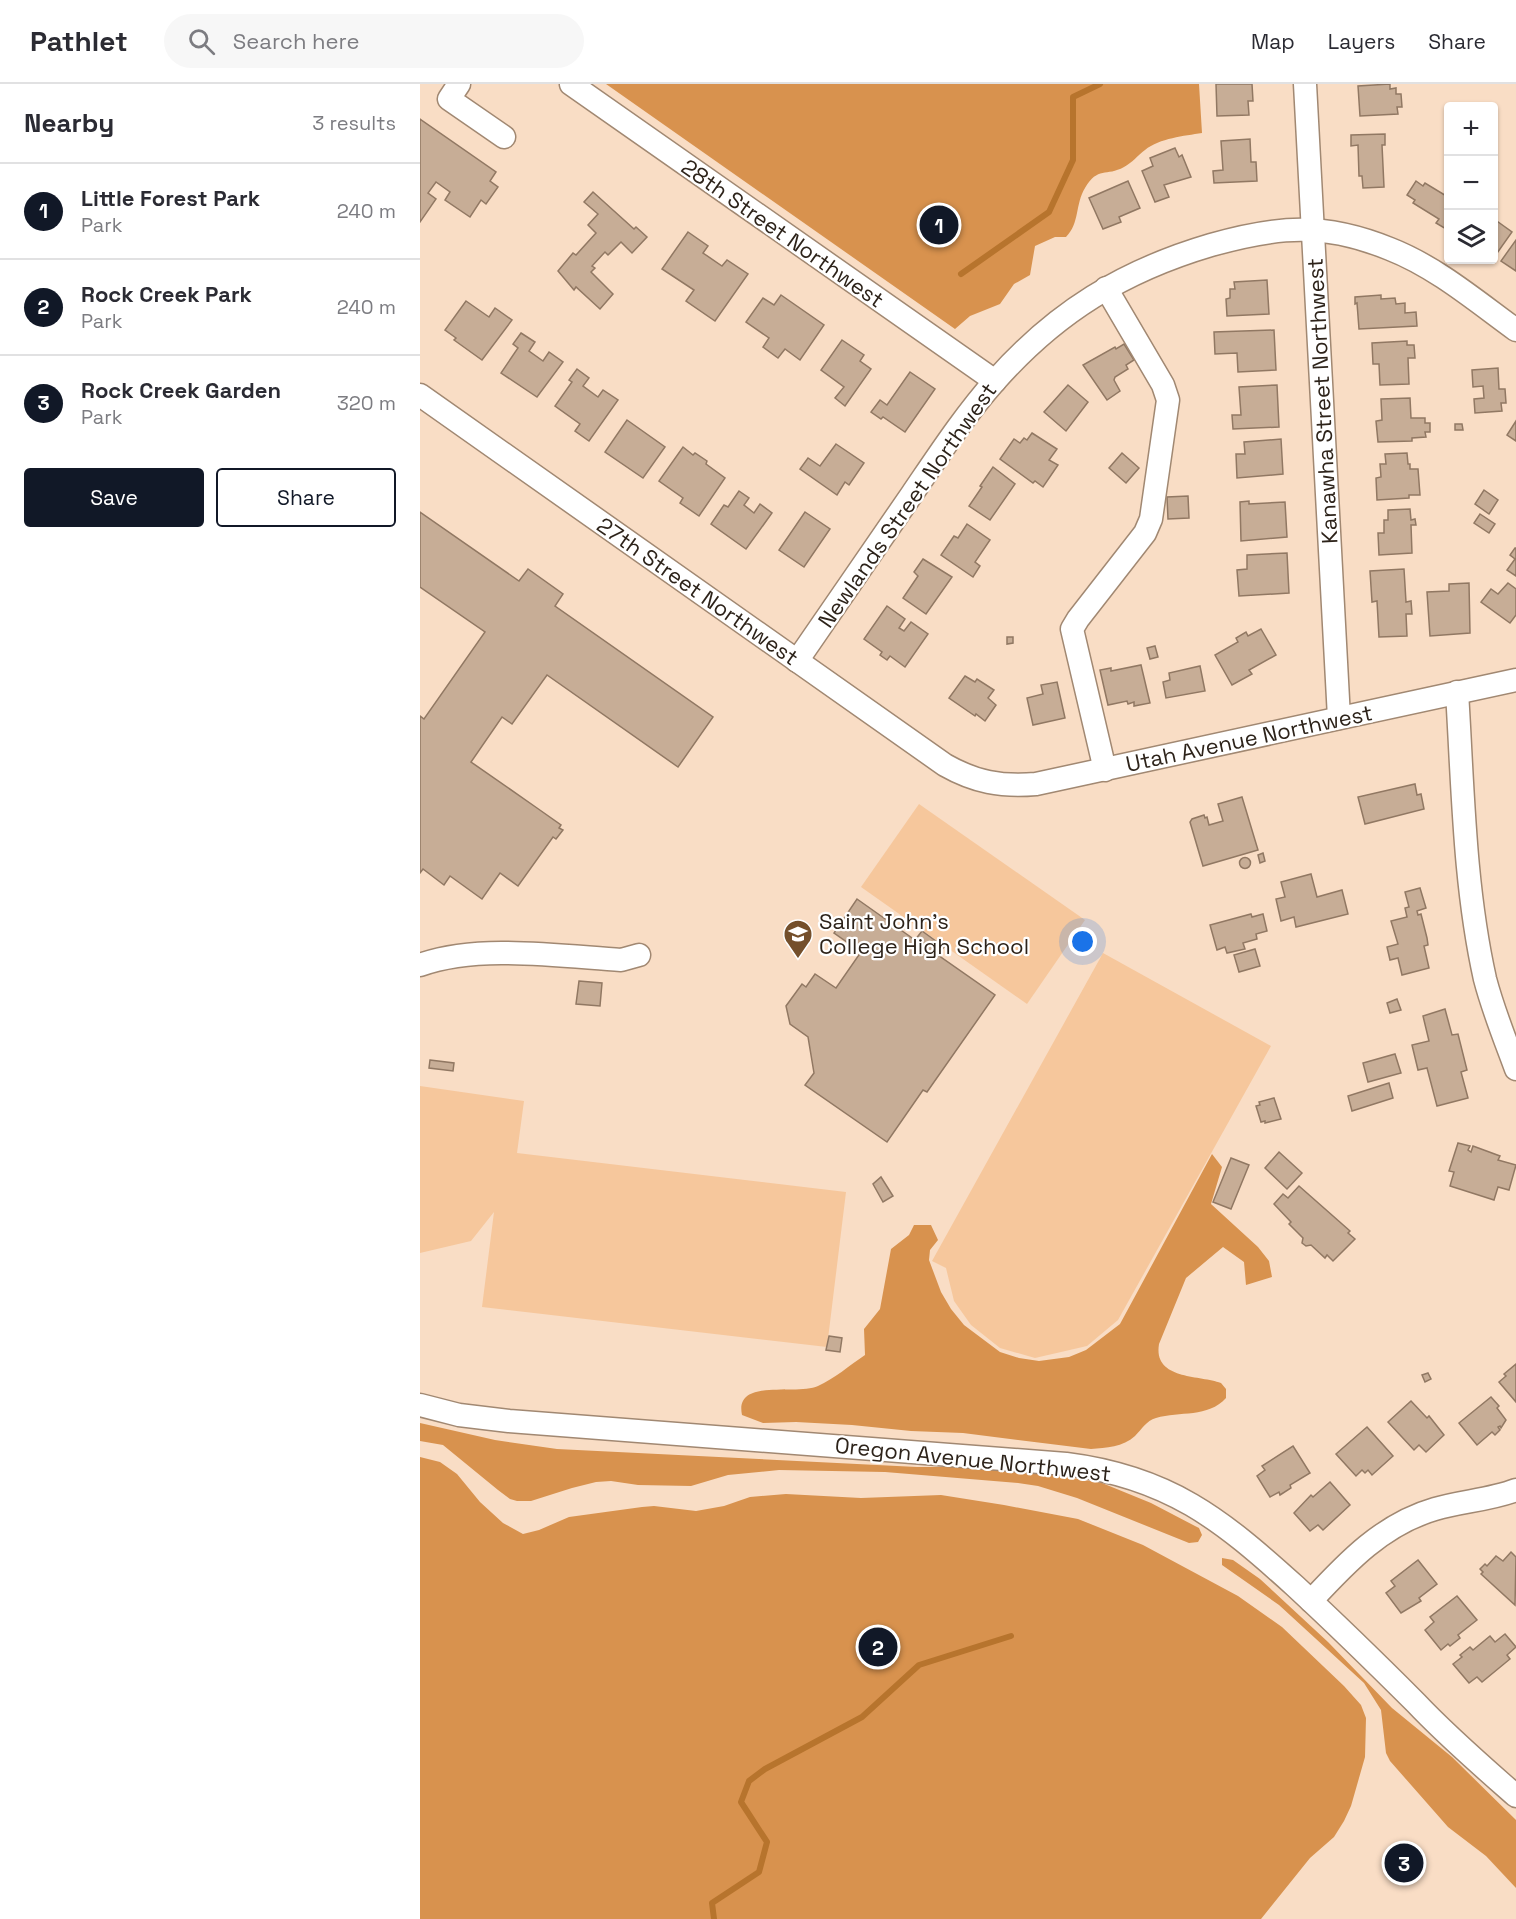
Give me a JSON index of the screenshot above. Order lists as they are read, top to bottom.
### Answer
{
  "streets": {
    "street": [
      "28th Street Northwest",
      "Kanawha Street Northwest",
      "Newlands Street Northwest",
      "27th Street Northwest",
      "Utah Avenue Northwest",
      "Oregon Avenue Northwest"
    ]
  },
  "crossings": [
    ["28th Street Northwest", "Newlands Street Northwest"],
    ["Kanawha Street Northwest", "Newlands Street Northwest"],
    ["Kanawha Street Northwest", "Utah Avenue Northwest"],
    ["Newlands Street Northwest", "27th Street Northwest"],
    ["27th Street Northwest", "Utah Avenue Northwest"]
  ],
  "places": {
    "school or university": ["Saint John's College High School"]
  },
  "page": {
    "header": "Pathlet",
    "search": "Search here",
    "nav": ["Map", "Layers", "Share"],
    "heading": ["Nearby", "3 results"],
    "map_buttons": ["+", "−"],
    "list": [
      {
        "mark": "1",
        "name": "Little Forest Park",
        "note": "Park",
        "value": "240 m"
      },
      {
        "mark": "2",
        "name": "Rock Creek Park",
        "note": "Park",
        "value": "240 m"
      },
      {
        "mark": "3",
        "name": "Rock Creek Garden",
        "note": "Park",
        "value": "320 m"
      }
    ],
    "pins": ["1", "2", "3"],
    "buttons": ["Save", "Share"]
  }
}
